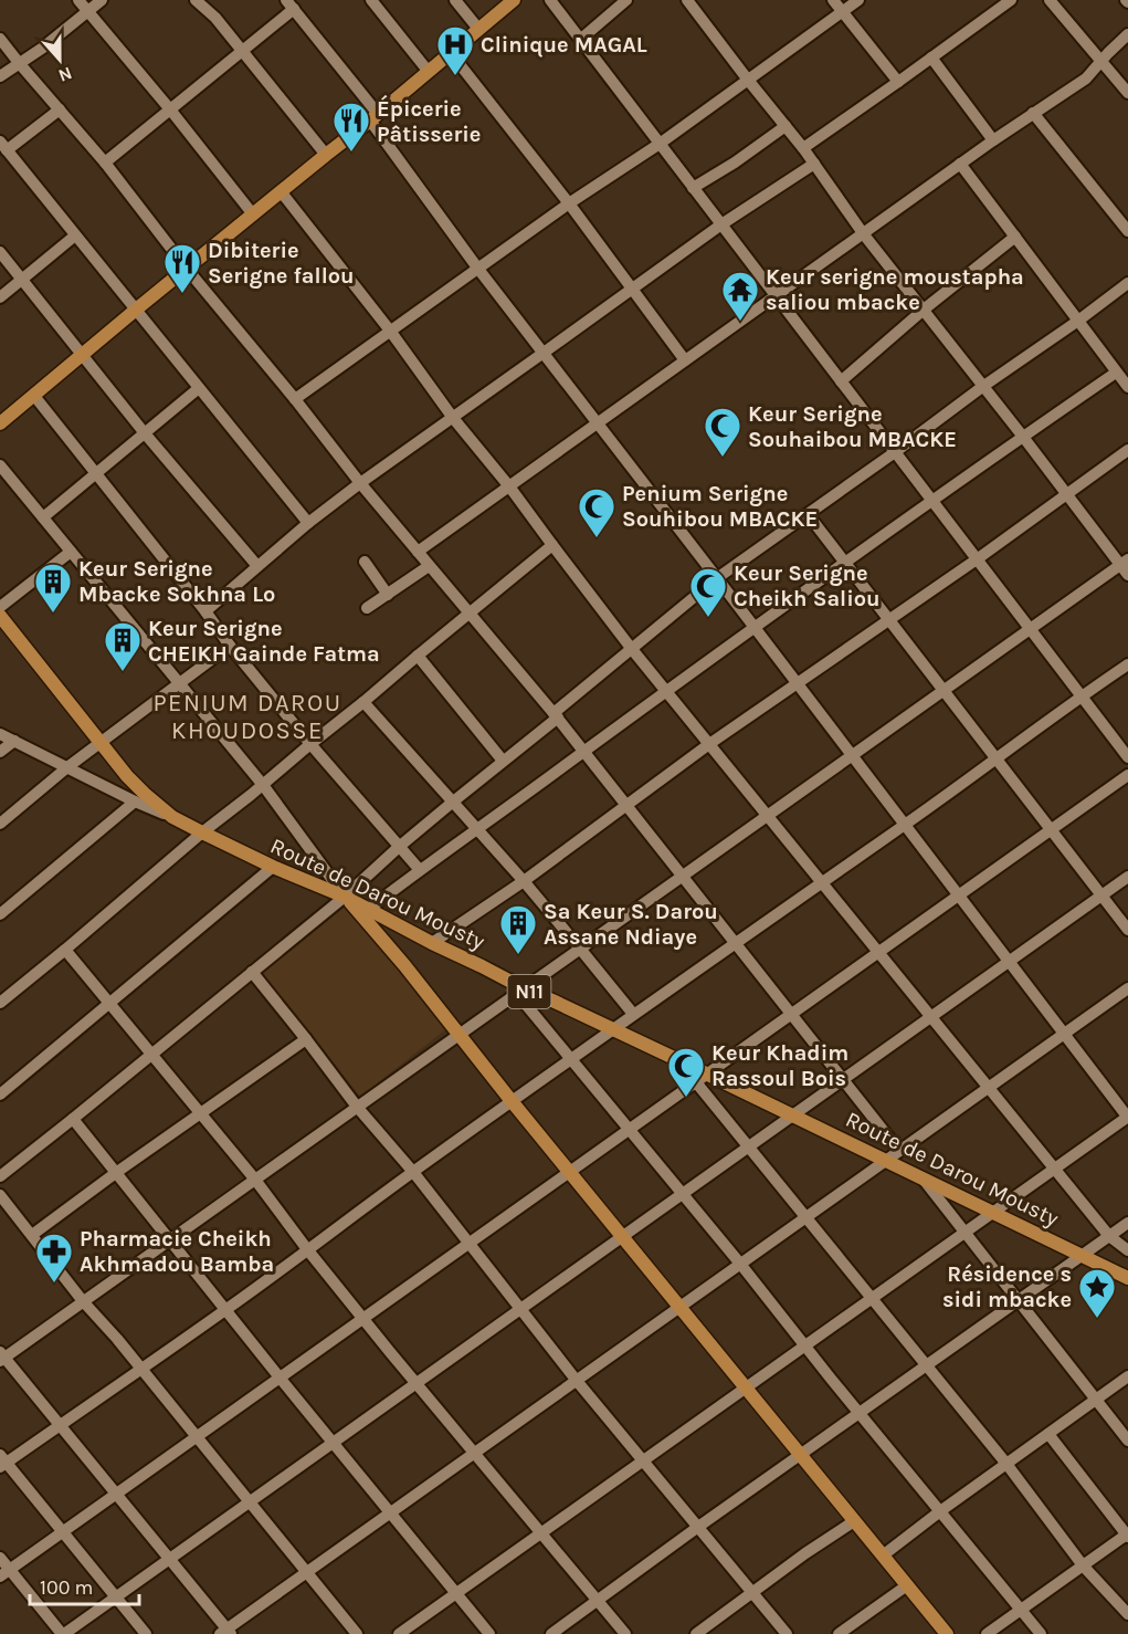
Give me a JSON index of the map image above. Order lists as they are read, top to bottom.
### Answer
{
  "streets": {
    "main road": ["Route de Darou Mousty", "N11"]
  },
  "districts": ["PENIUM DAROU KHOUDOSSE"],
  "places": {
    "hospital": ["Clinique MAGAL"],
    "restaurant": ["Épicerie Pâtisserie", "Dibiterie Serigne fallou"],
    "temple": ["Keur serigne moustapha saliou mbacke"],
    "mosque": [
      "Keur Serigne Souhaibou MBACKE",
      "Penium Serigne Souhibou MBACKE",
      "Keur Serigne Cheikh Saliou",
      "Keur Khadim Rassoul Bois"
    ],
    "building": ["Keur Serigne Mbacke Sokhna Lo", "Keur Serigne CHEIKH Gainde Fatma", "Sa Keur S. Darou Assane Ndiaye"],
    "pharmacy": ["Pharmacie Cheikh Akhmadou Bamba"],
    "place": ["Résidence s sidi mbacke"]
  },
  "scale_bar": "100 m",
  "north": "bottom"
}
